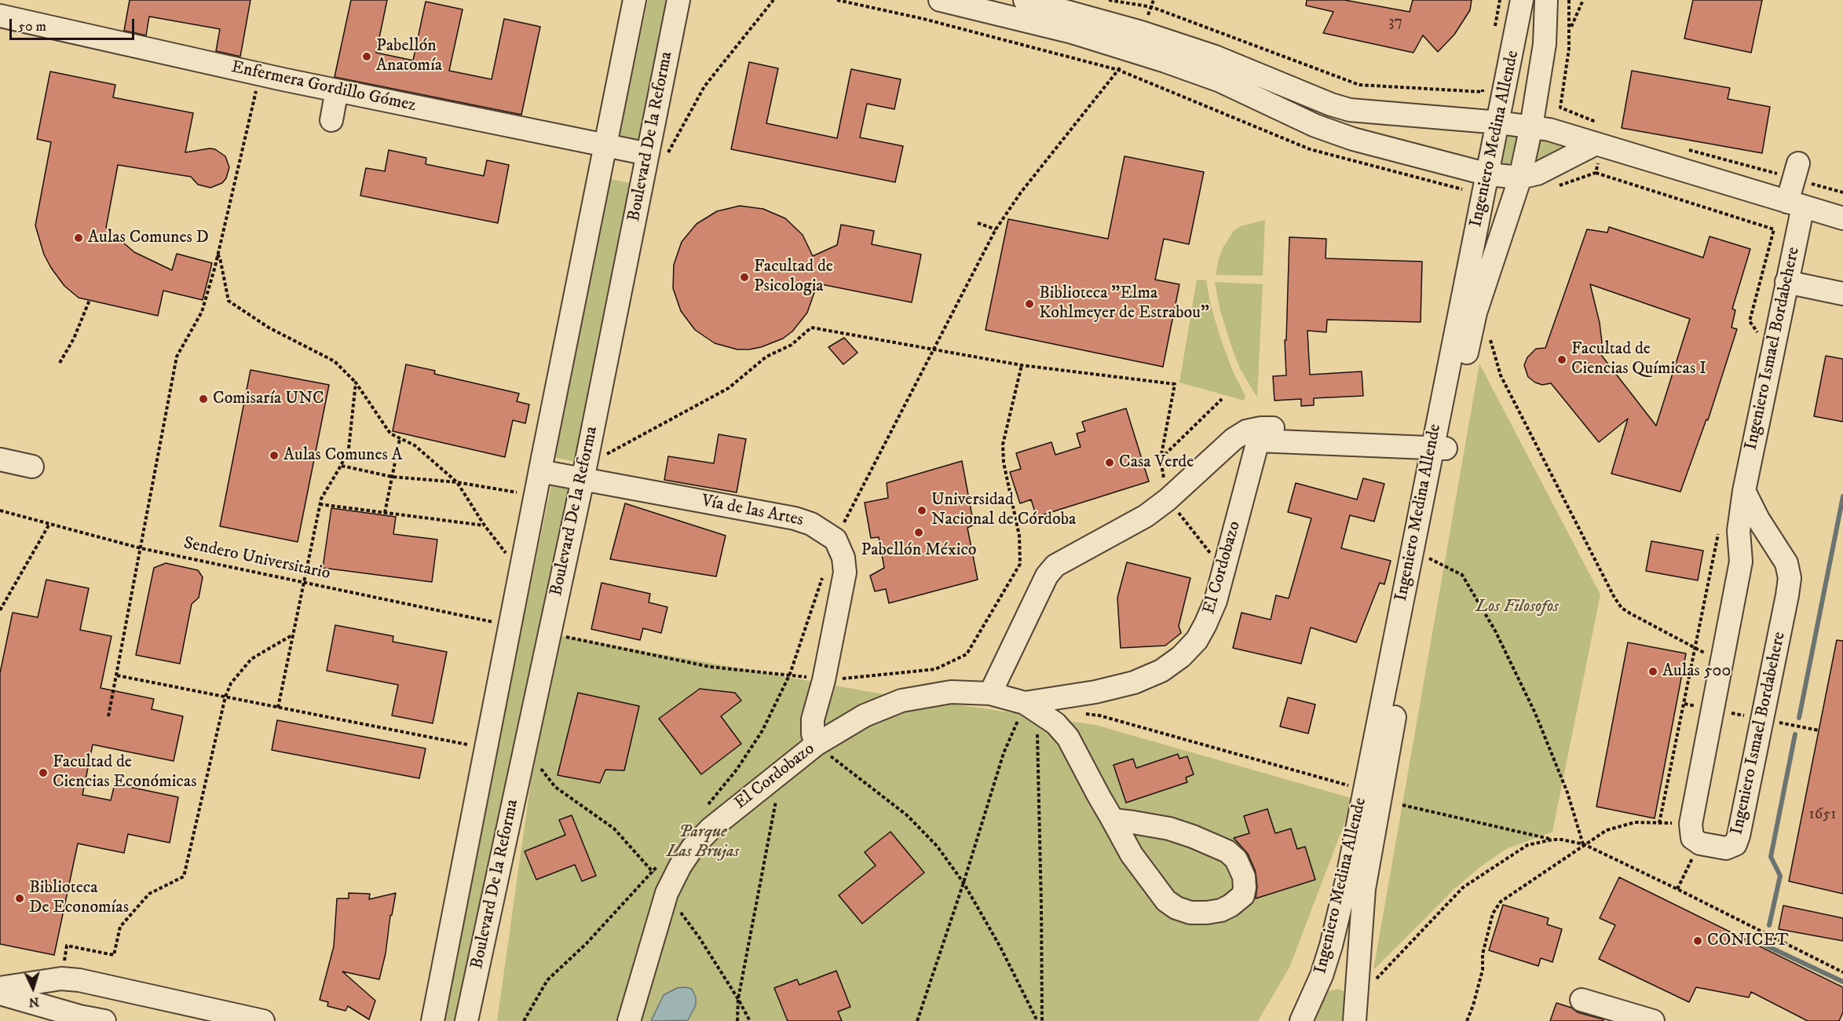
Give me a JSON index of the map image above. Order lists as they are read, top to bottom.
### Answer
{
  "streets": {
    "street": [
      "Enfermera Gordillo Gómez",
      "Boulevard De la Reforma",
      "Ingeniero Medina Allende",
      "Ingeniero Ismael Bordabehere",
      "Vía de las Artes",
      "El Cordobazo"
    ],
    "path": ["Sendero Universitario"]
  },
  "crossings": [
    ["Enfermera Gordillo Gómez", "Boulevard De la Reforma"],
    ["Boulevard De la Reforma", "Vía de las Artes"],
    ["Boulevard De la Reforma", "Sendero Universitario"]
  ],
  "parks": ["Los Filosofos", "Parque Las Brujas"],
  "places": [
    "Pabellón Anatomía",
    "Aulas Comunes D",
    "Facultad de Psicologia",
    "Biblioteca \"Elma Kohlmeyer de Estrabou\"",
    "Facultad de Ciencias Químicas I",
    "Comisaría UNC",
    "Aulas Comunes A",
    "Casa Verde",
    "Universidad Nacional de Córdoba",
    "Pabellón México",
    "Aulas 500",
    "Facultad de Ciencias Económicas",
    "Biblioteca De Economías",
    "CONICET"
  ],
  "house_numbers": ["37", "1651"],
  "scale_bar": "50 m",
  "north": "bottom"
}
